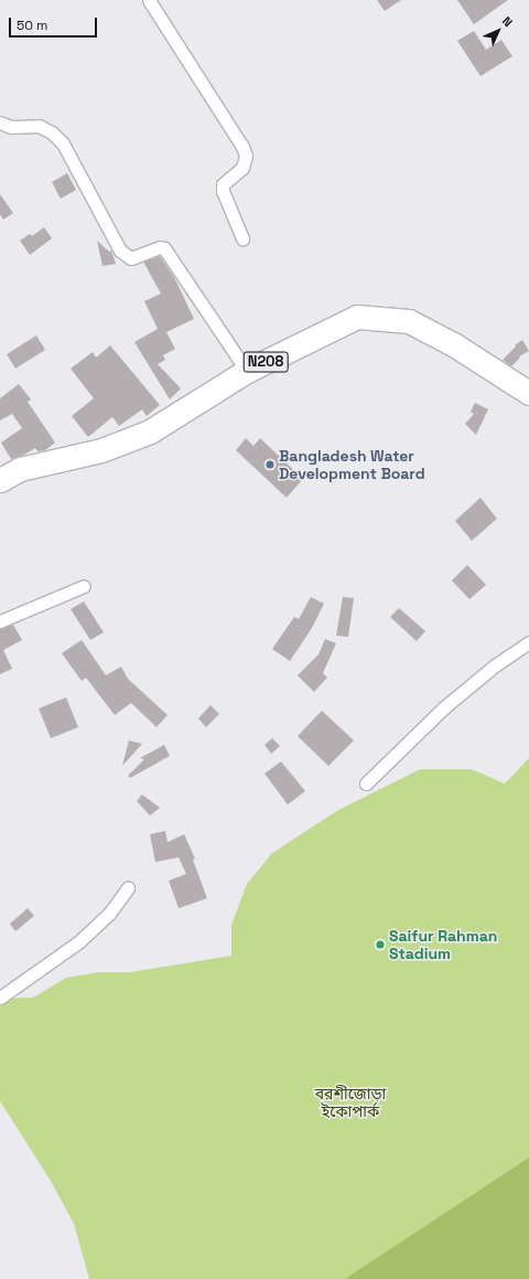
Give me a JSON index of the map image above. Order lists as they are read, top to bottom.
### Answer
{
  "streets": {
    "highway": ["N208"]
  },
  "parks": ["বরশীজোড়া ইকোপার্ক"],
  "places": ["Bangladesh Water Development Board", "Saifur Rahman Stadium"],
  "scale_bar": "50 m",
  "north": "top right"
}
